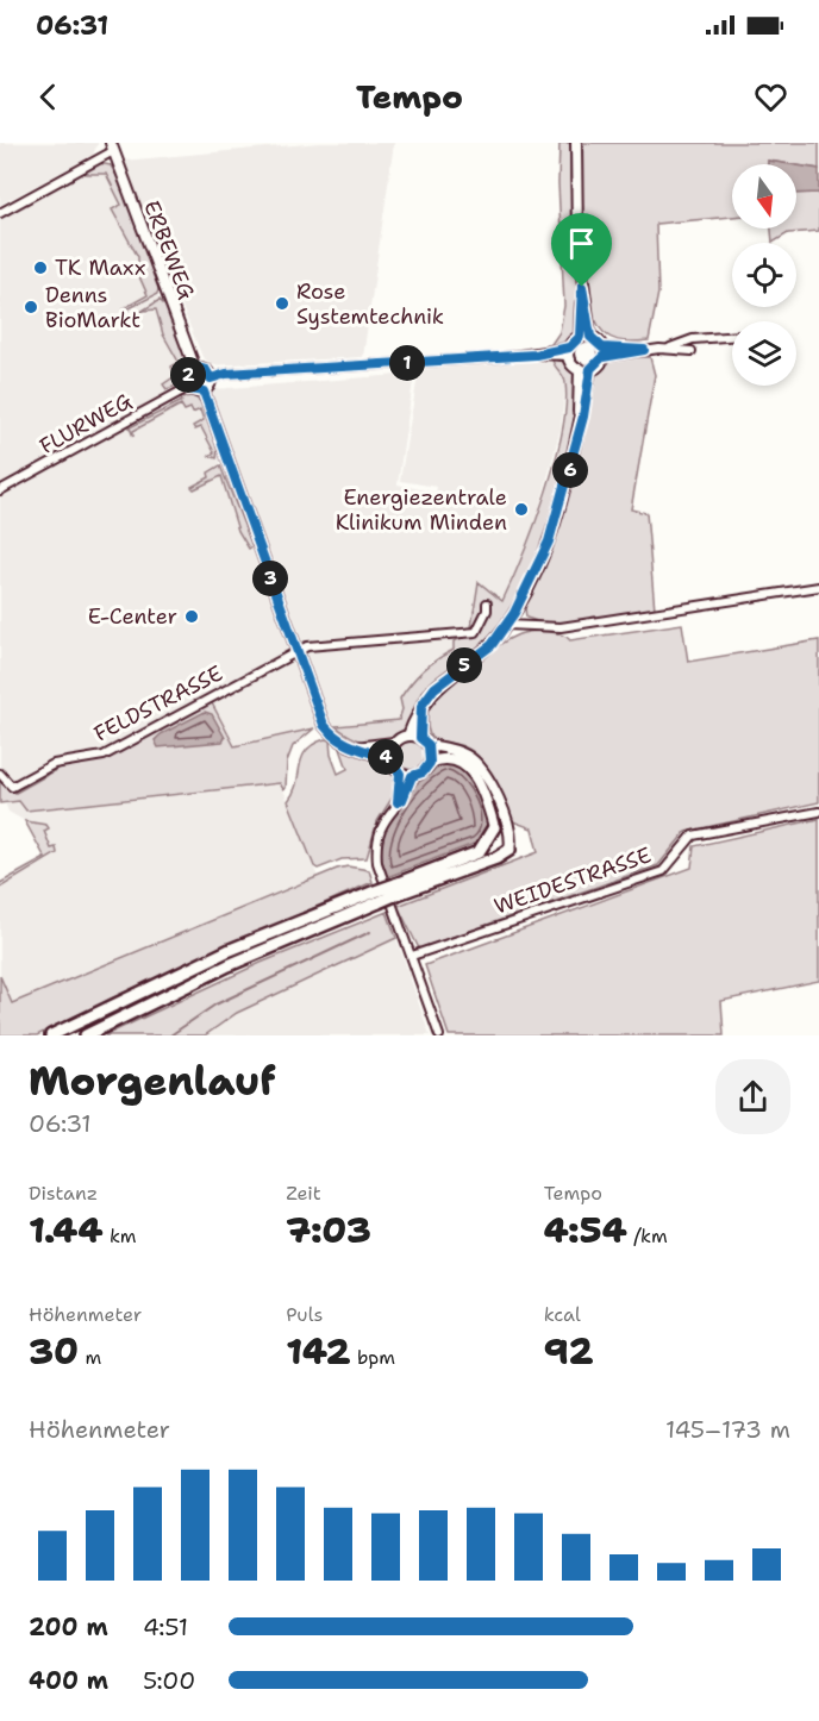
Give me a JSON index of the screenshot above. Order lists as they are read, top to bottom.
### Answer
{
  "streets": {
    "street": [
      "ERBEWEG",
      "FLURWEG",
      "FELDSTRASSE",
      "WEIDESTRASSE"
    ]
  },
  "crossings": [
    ["ERBEWEG", "FLURWEG"]
  ],
  "places": [
    "TK Maxx",
    "Rose Systemtechnik",
    "Denns BioMarkt",
    "Energiezentrale Klinikum Minden",
    "E-Center"
  ],
  "north": "bottom",
  "page": {
    "status": "06:31",
    "header": "Tempo",
    "pins": [
      "1",
      "2",
      "6",
      "3",
      "5",
      "4"
    ],
    "heading": ["Morgenlauf", "06:31"],
    "stats": [
      ["Distanz", "1.44 km"],
      ["Zeit", "7:03"],
      ["Tempo", "4:54 /km"],
      ["Höhenmeter", "30 m"],
      ["Puls", "142 bpm"],
      ["kcal", "92"]
    ],
    "chart": ["Höhenmeter", "145–173 m"],
    "list": [
      {
        "name": "200 m",
        "note": "4:51"
      },
      {
        "name": "400 m",
        "note": "5:00"
      }
    ]
  }
}
